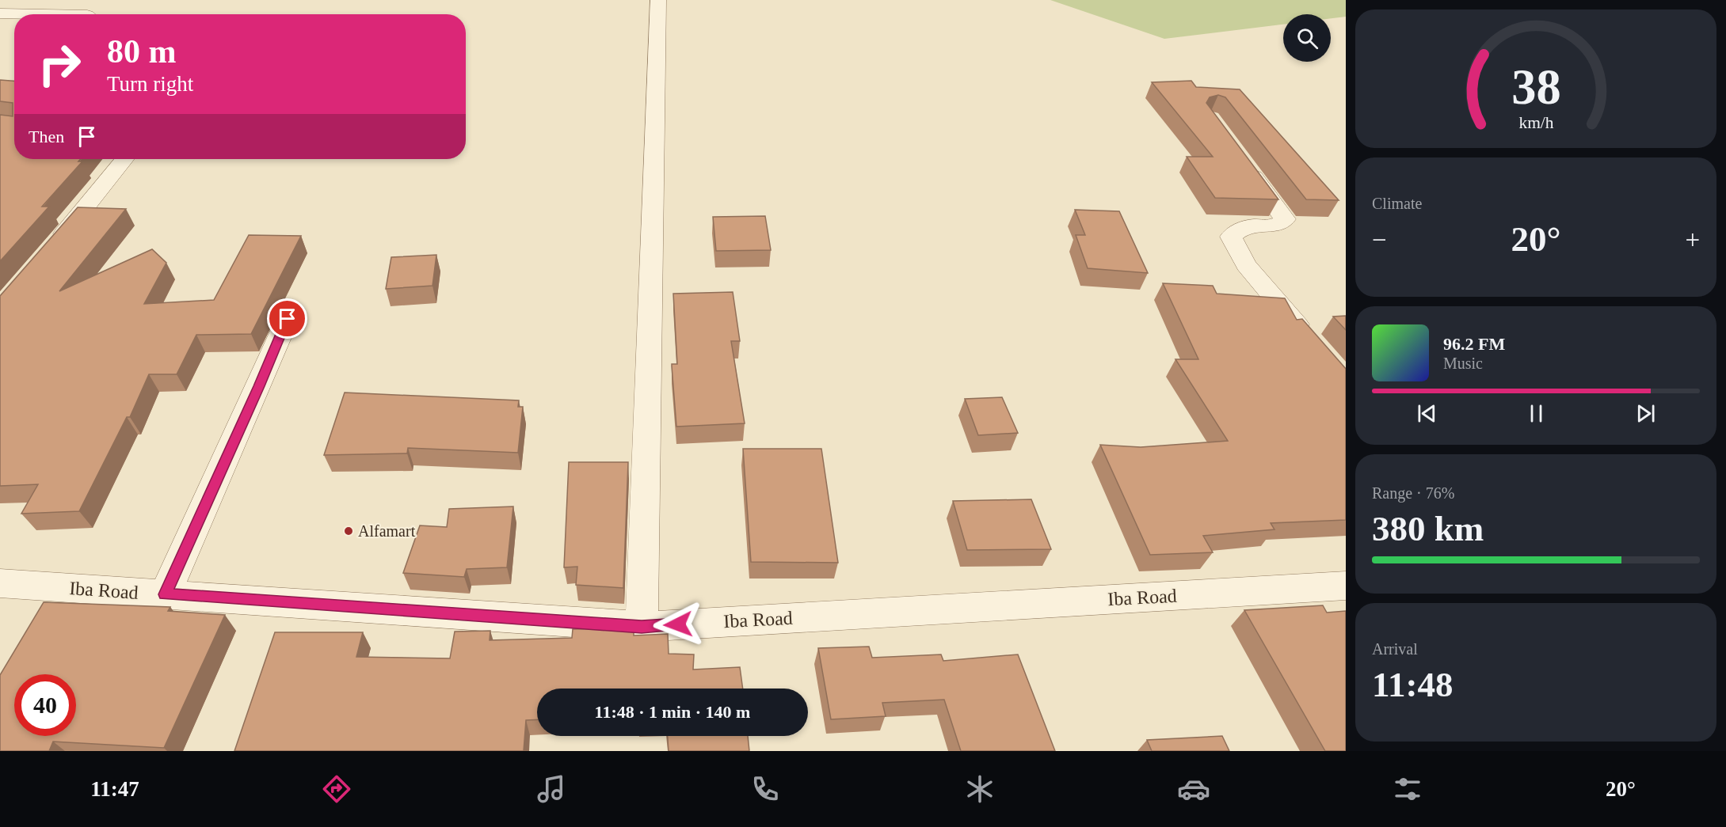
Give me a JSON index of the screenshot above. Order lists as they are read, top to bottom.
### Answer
{
  "streets": {
    "street": ["Iba Road"]
  },
  "places": ["Alfamart"],
  "page": {
    "turn": ["80 m", "Turn right"],
    "then": "Then",
    "tile": [
      "Climate",
      ["Range · 76%", "380 km"],
      ["Arrival", "11:48"]
    ],
    "heat": ["−", "20°", "+"],
    "song": ["96.2 FM", "Music"],
    "limit": "40",
    "trip": "11:48 · 1 min · 140 m",
    "tabs": ["11:47", "20°"],
    "gauge": ["38", "km/h"]
  }
}
